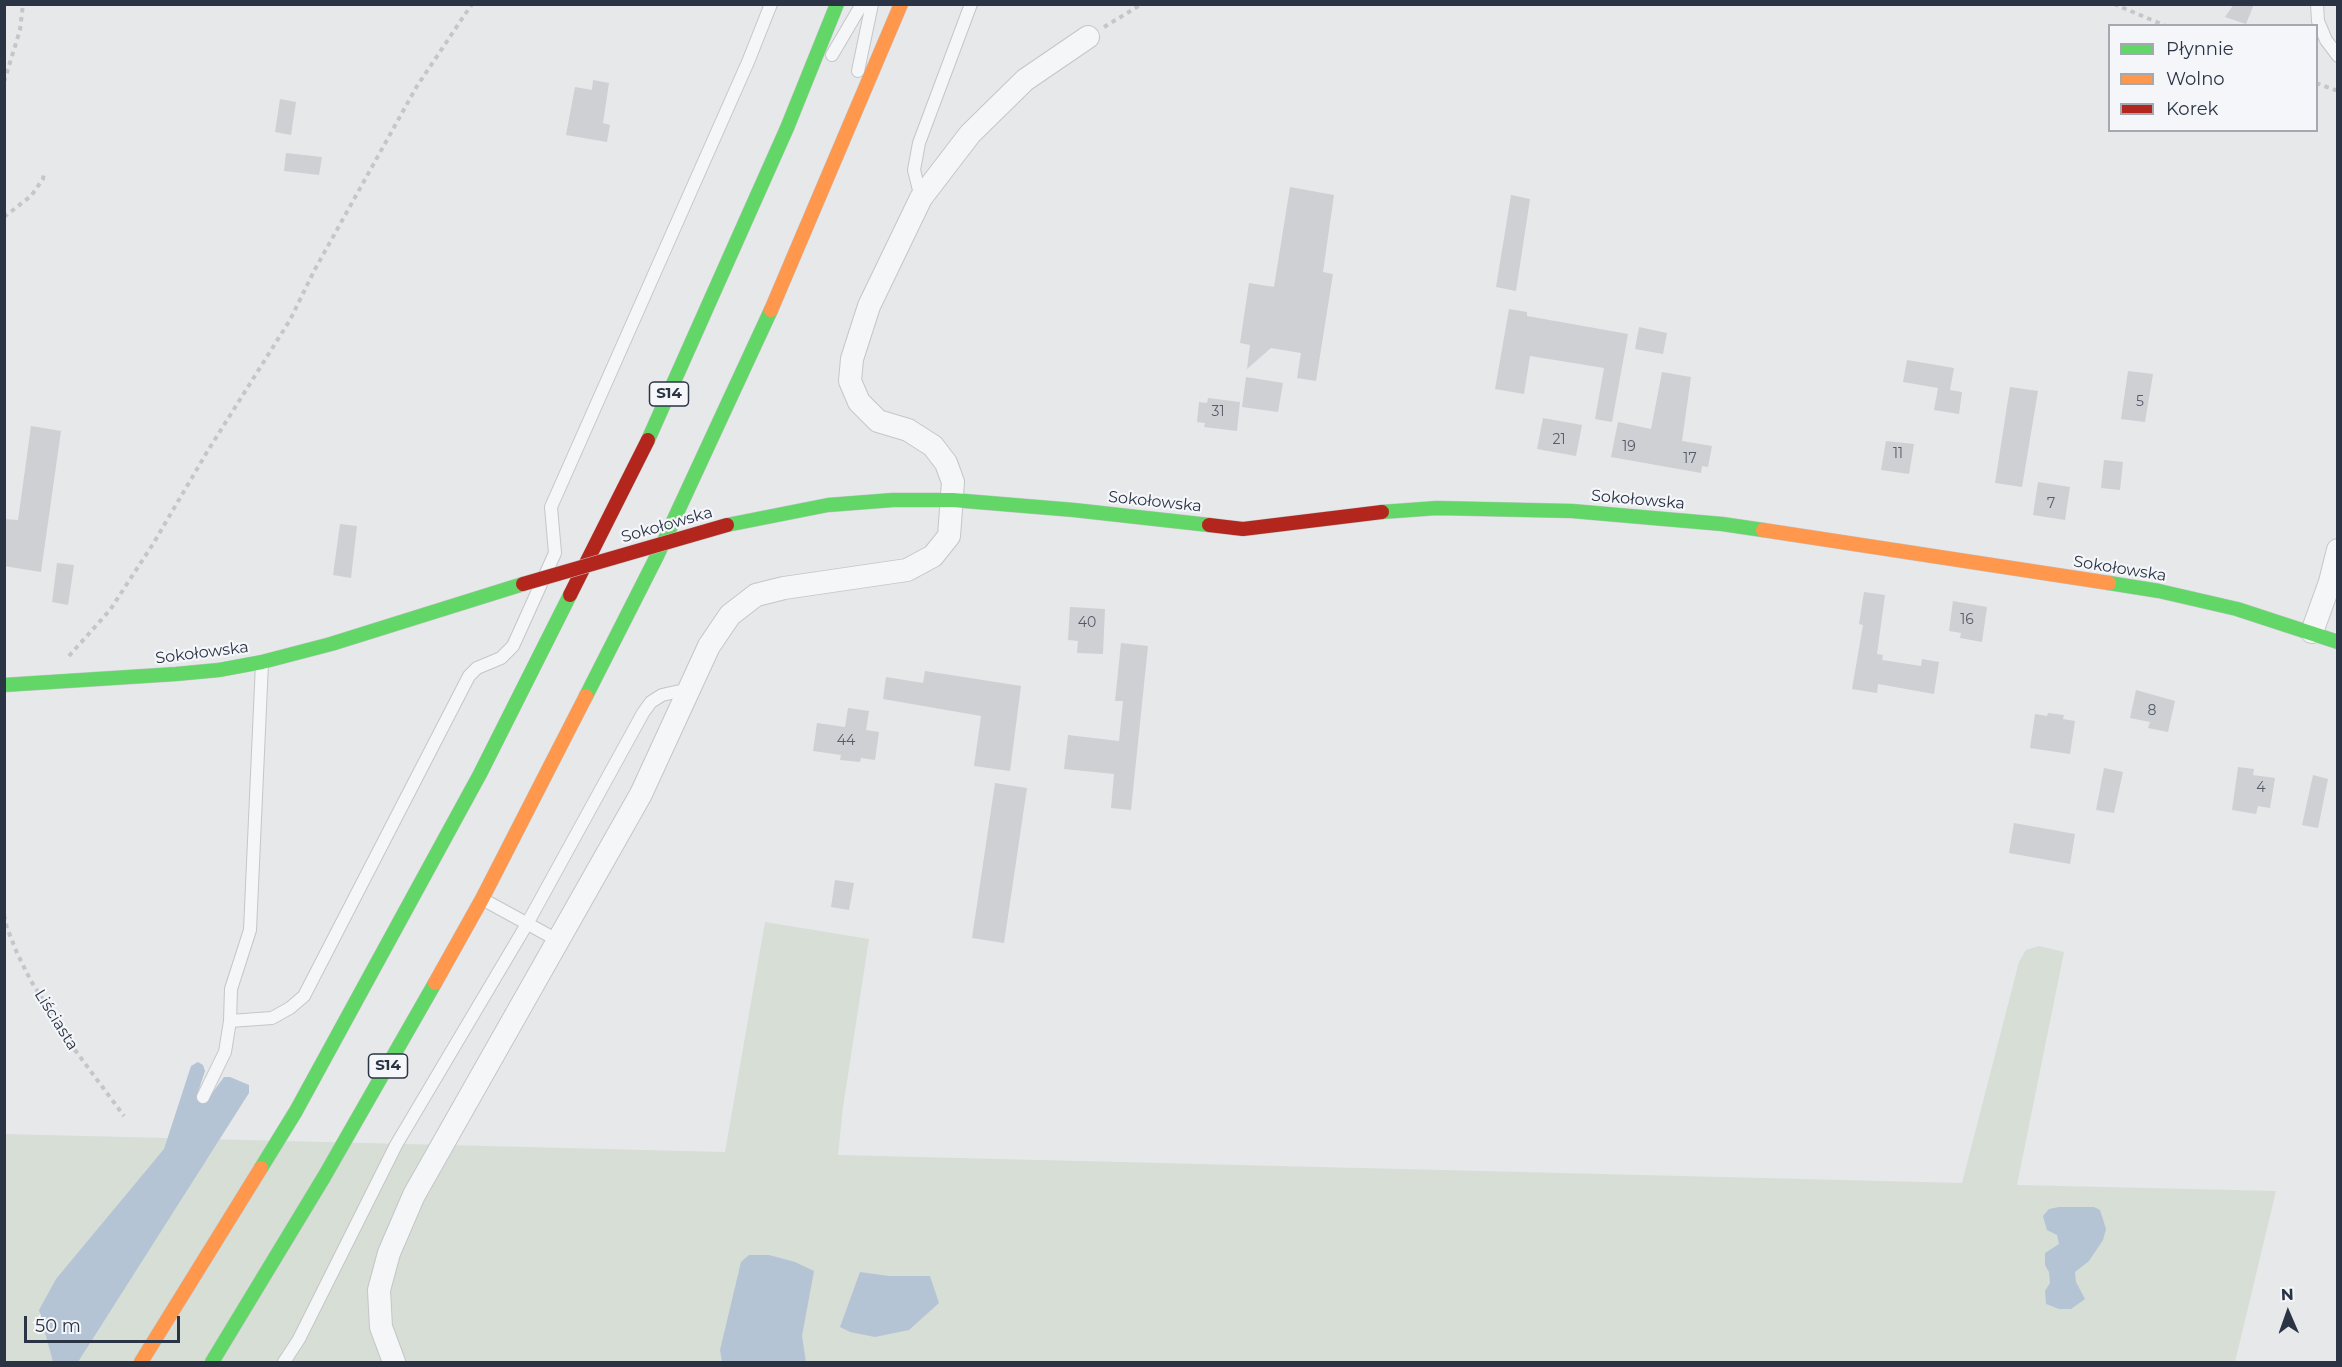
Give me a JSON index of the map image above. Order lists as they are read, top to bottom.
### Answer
{
  "streets": {
    "main road": ["S14", "Sokołowska"],
    "path": ["Liściasta"]
  },
  "house_numbers": [
    "5",
    "31",
    "21",
    "19",
    "11",
    "17",
    "7",
    "16",
    "40",
    "8",
    "44",
    "4"
  ],
  "legend": ["Płynnie", "Wolno", "Korek"],
  "scale_bar": "50 m",
  "north": "top"
}
